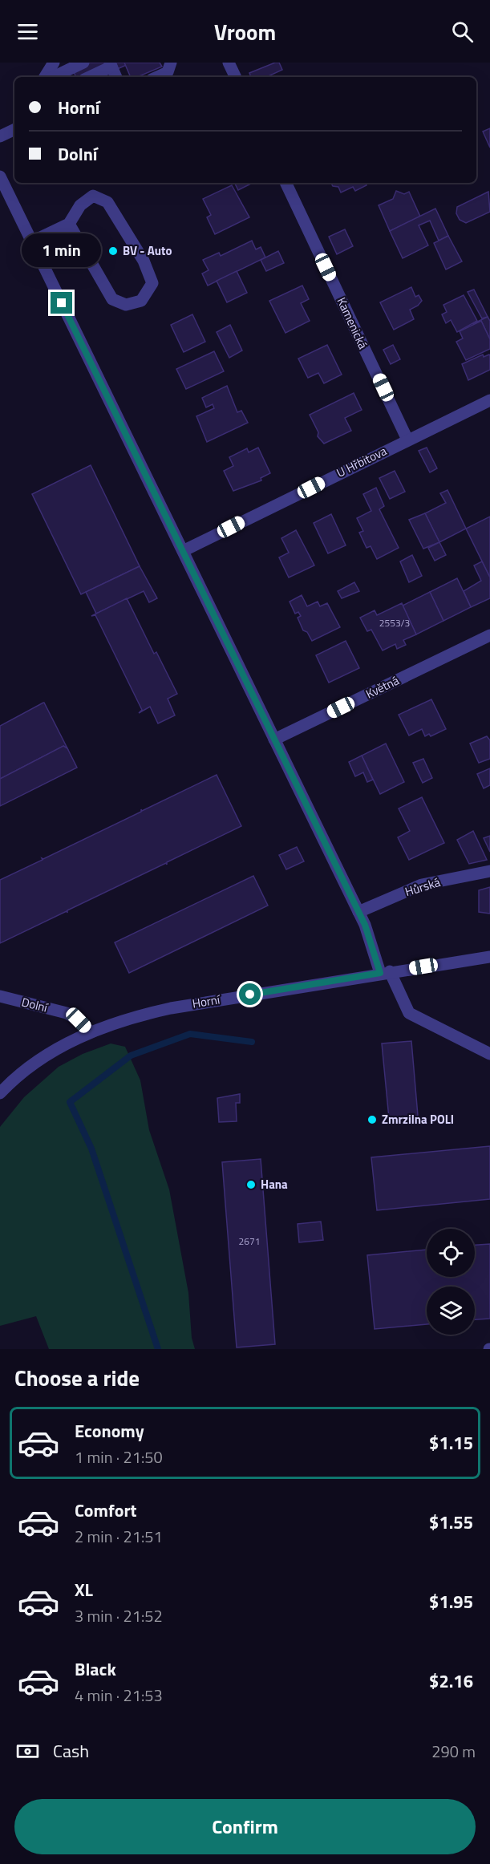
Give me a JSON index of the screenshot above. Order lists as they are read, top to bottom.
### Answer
{
  "streets": {
    "street": [
      "Kamenická",
      "U Hřbitova",
      "Květná",
      "Hůrská",
      "Horní",
      "Dolní"
    ]
  },
  "crossings": [
    ["Kamenická", "U Hřbitova"],
    ["Horní", "Dolní"]
  ],
  "places": ["BV - Auto", "Zmrzilna POLI", "Hana"],
  "house_numbers": ["2553/3", "2671"],
  "page": {
    "header": "Vroom",
    "banner": ["Horní", "Dolní"],
    "bubble": "1 min",
    "heading": "Choose a ride",
    "list": [
      {
        "name": "Economy",
        "note": "1 min · 21:50",
        "value": "$1.15"
      },
      {
        "name": "Comfort",
        "note": "2 min · 21:51",
        "value": "$1.55"
      },
      {
        "name": "XL",
        "note": "3 min · 21:52",
        "value": "$1.95"
      },
      {
        "name": "Black",
        "note": "4 min · 21:53",
        "value": "$2.16"
      }
    ],
    "pay": ["Cash", "290 m"],
    "buttons": "Confirm"
  }
}
